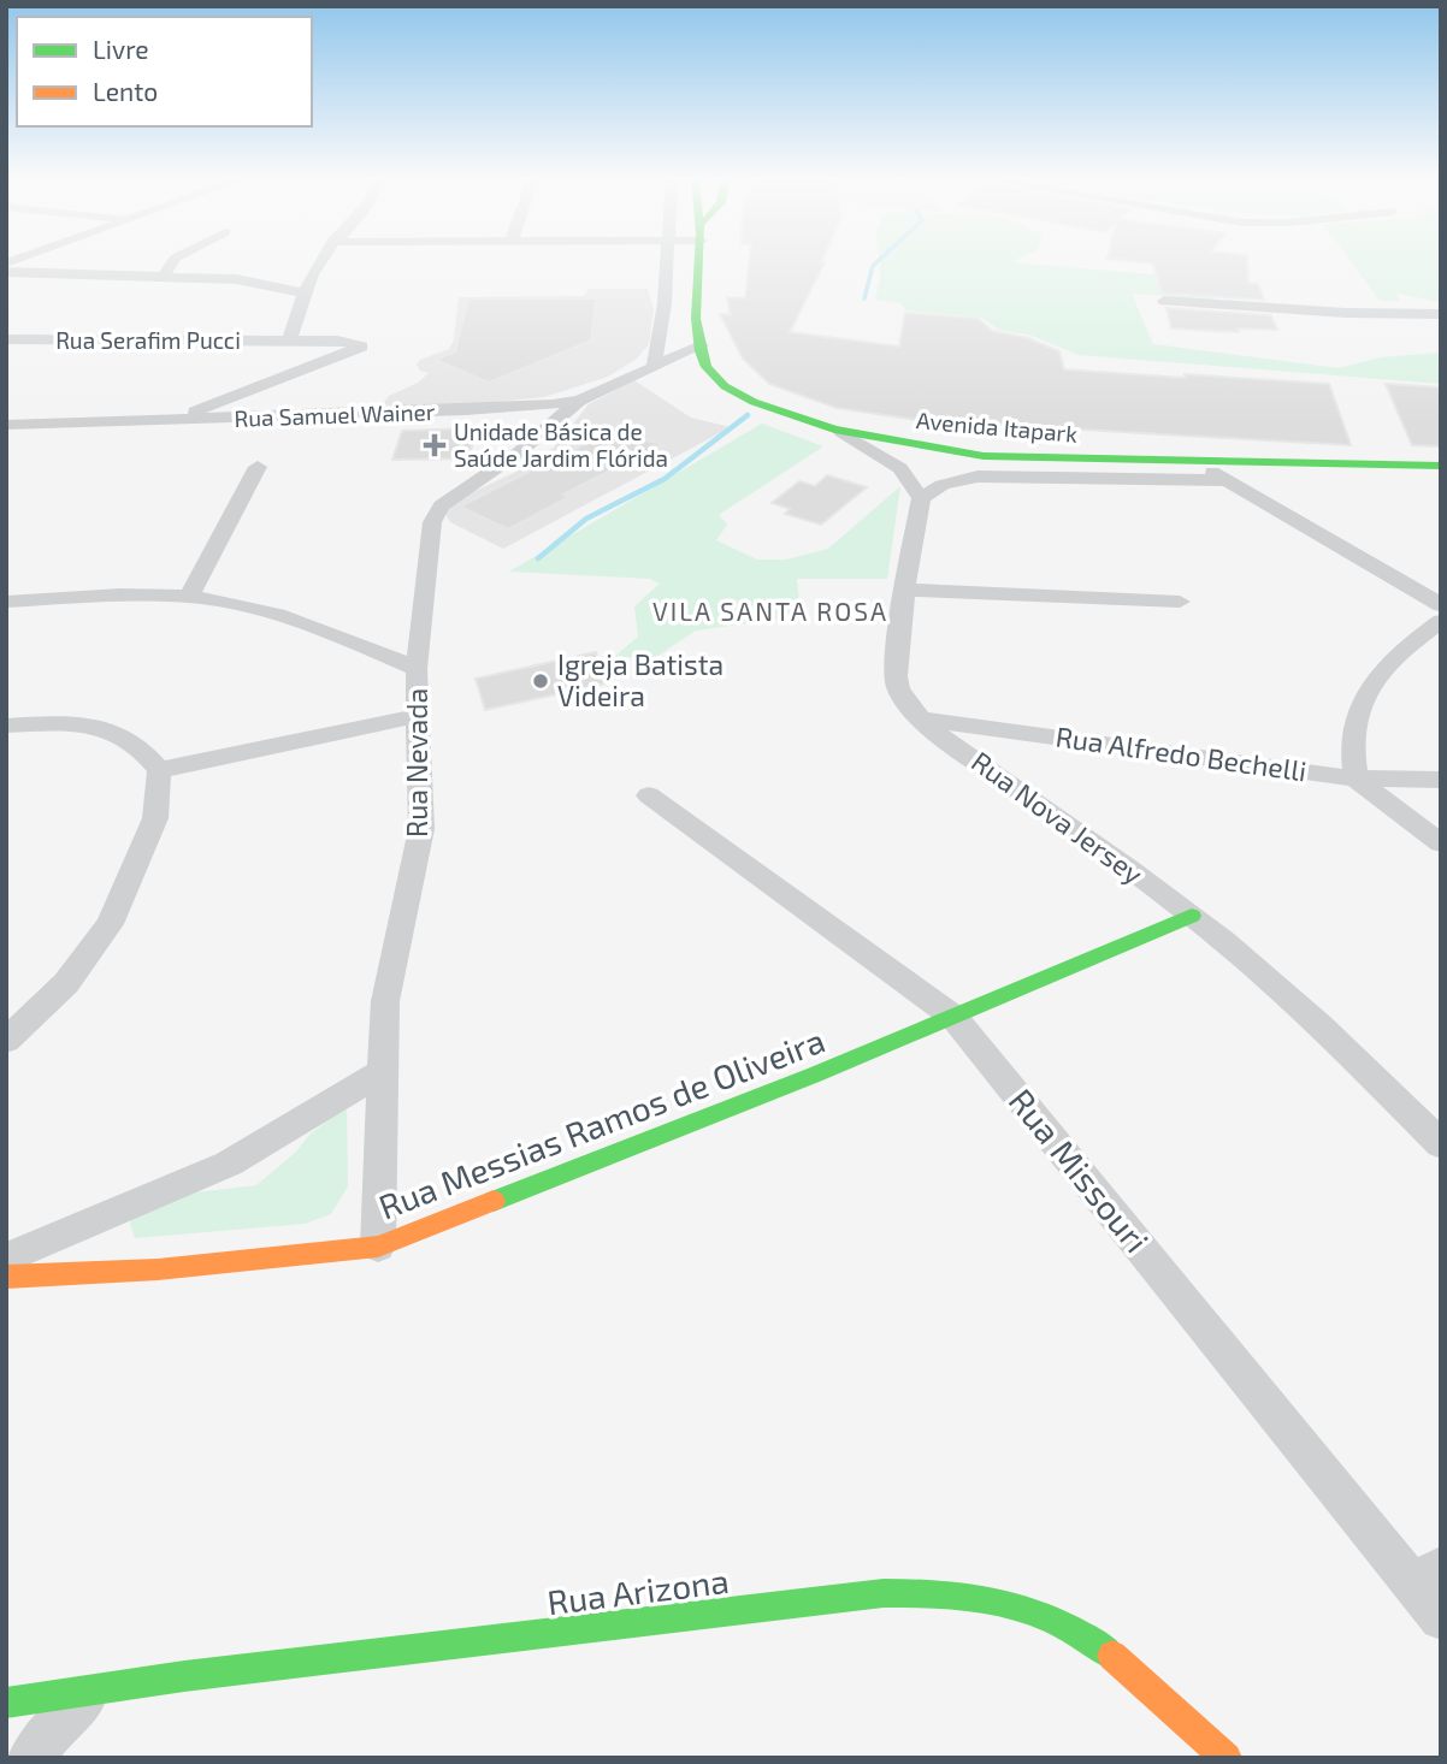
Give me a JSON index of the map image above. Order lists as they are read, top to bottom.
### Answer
{
  "streets": {
    "main road": ["Avenida Itapark", "Rua Messias Ramos de Oliveira", "Rua Arizona"],
    "street": [
      "Rua Serafim Pucci",
      "Rua Samuel Wainer",
      "Rua Alfredo Bechelli",
      "Rua Nevada",
      "Rua Nova Jersey",
      "Rua Missouri"
    ]
  },
  "crossings": [
    ["Rua Serafim Pucci", "Rua Samuel Wainer"],
    ["Rua Samuel Wainer", "Avenida Itapark"],
    ["Rua Alfredo Bechelli", "Rua Nova Jersey"],
    ["Rua Nevada", "Rua Messias Ramos de Oliveira"],
    ["Rua Nova Jersey", "Rua Messias Ramos de Oliveira"],
    ["Rua Messias Ramos de Oliveira", "Rua Missouri"]
  ],
  "districts": ["VILA SANTA ROSA"],
  "places": {
    "health": ["Unidade Básica de Saúde Jardim Flórida"],
    "other": ["Igreja Batista Videira"]
  },
  "legend": ["Livre", "Lento"]
}
